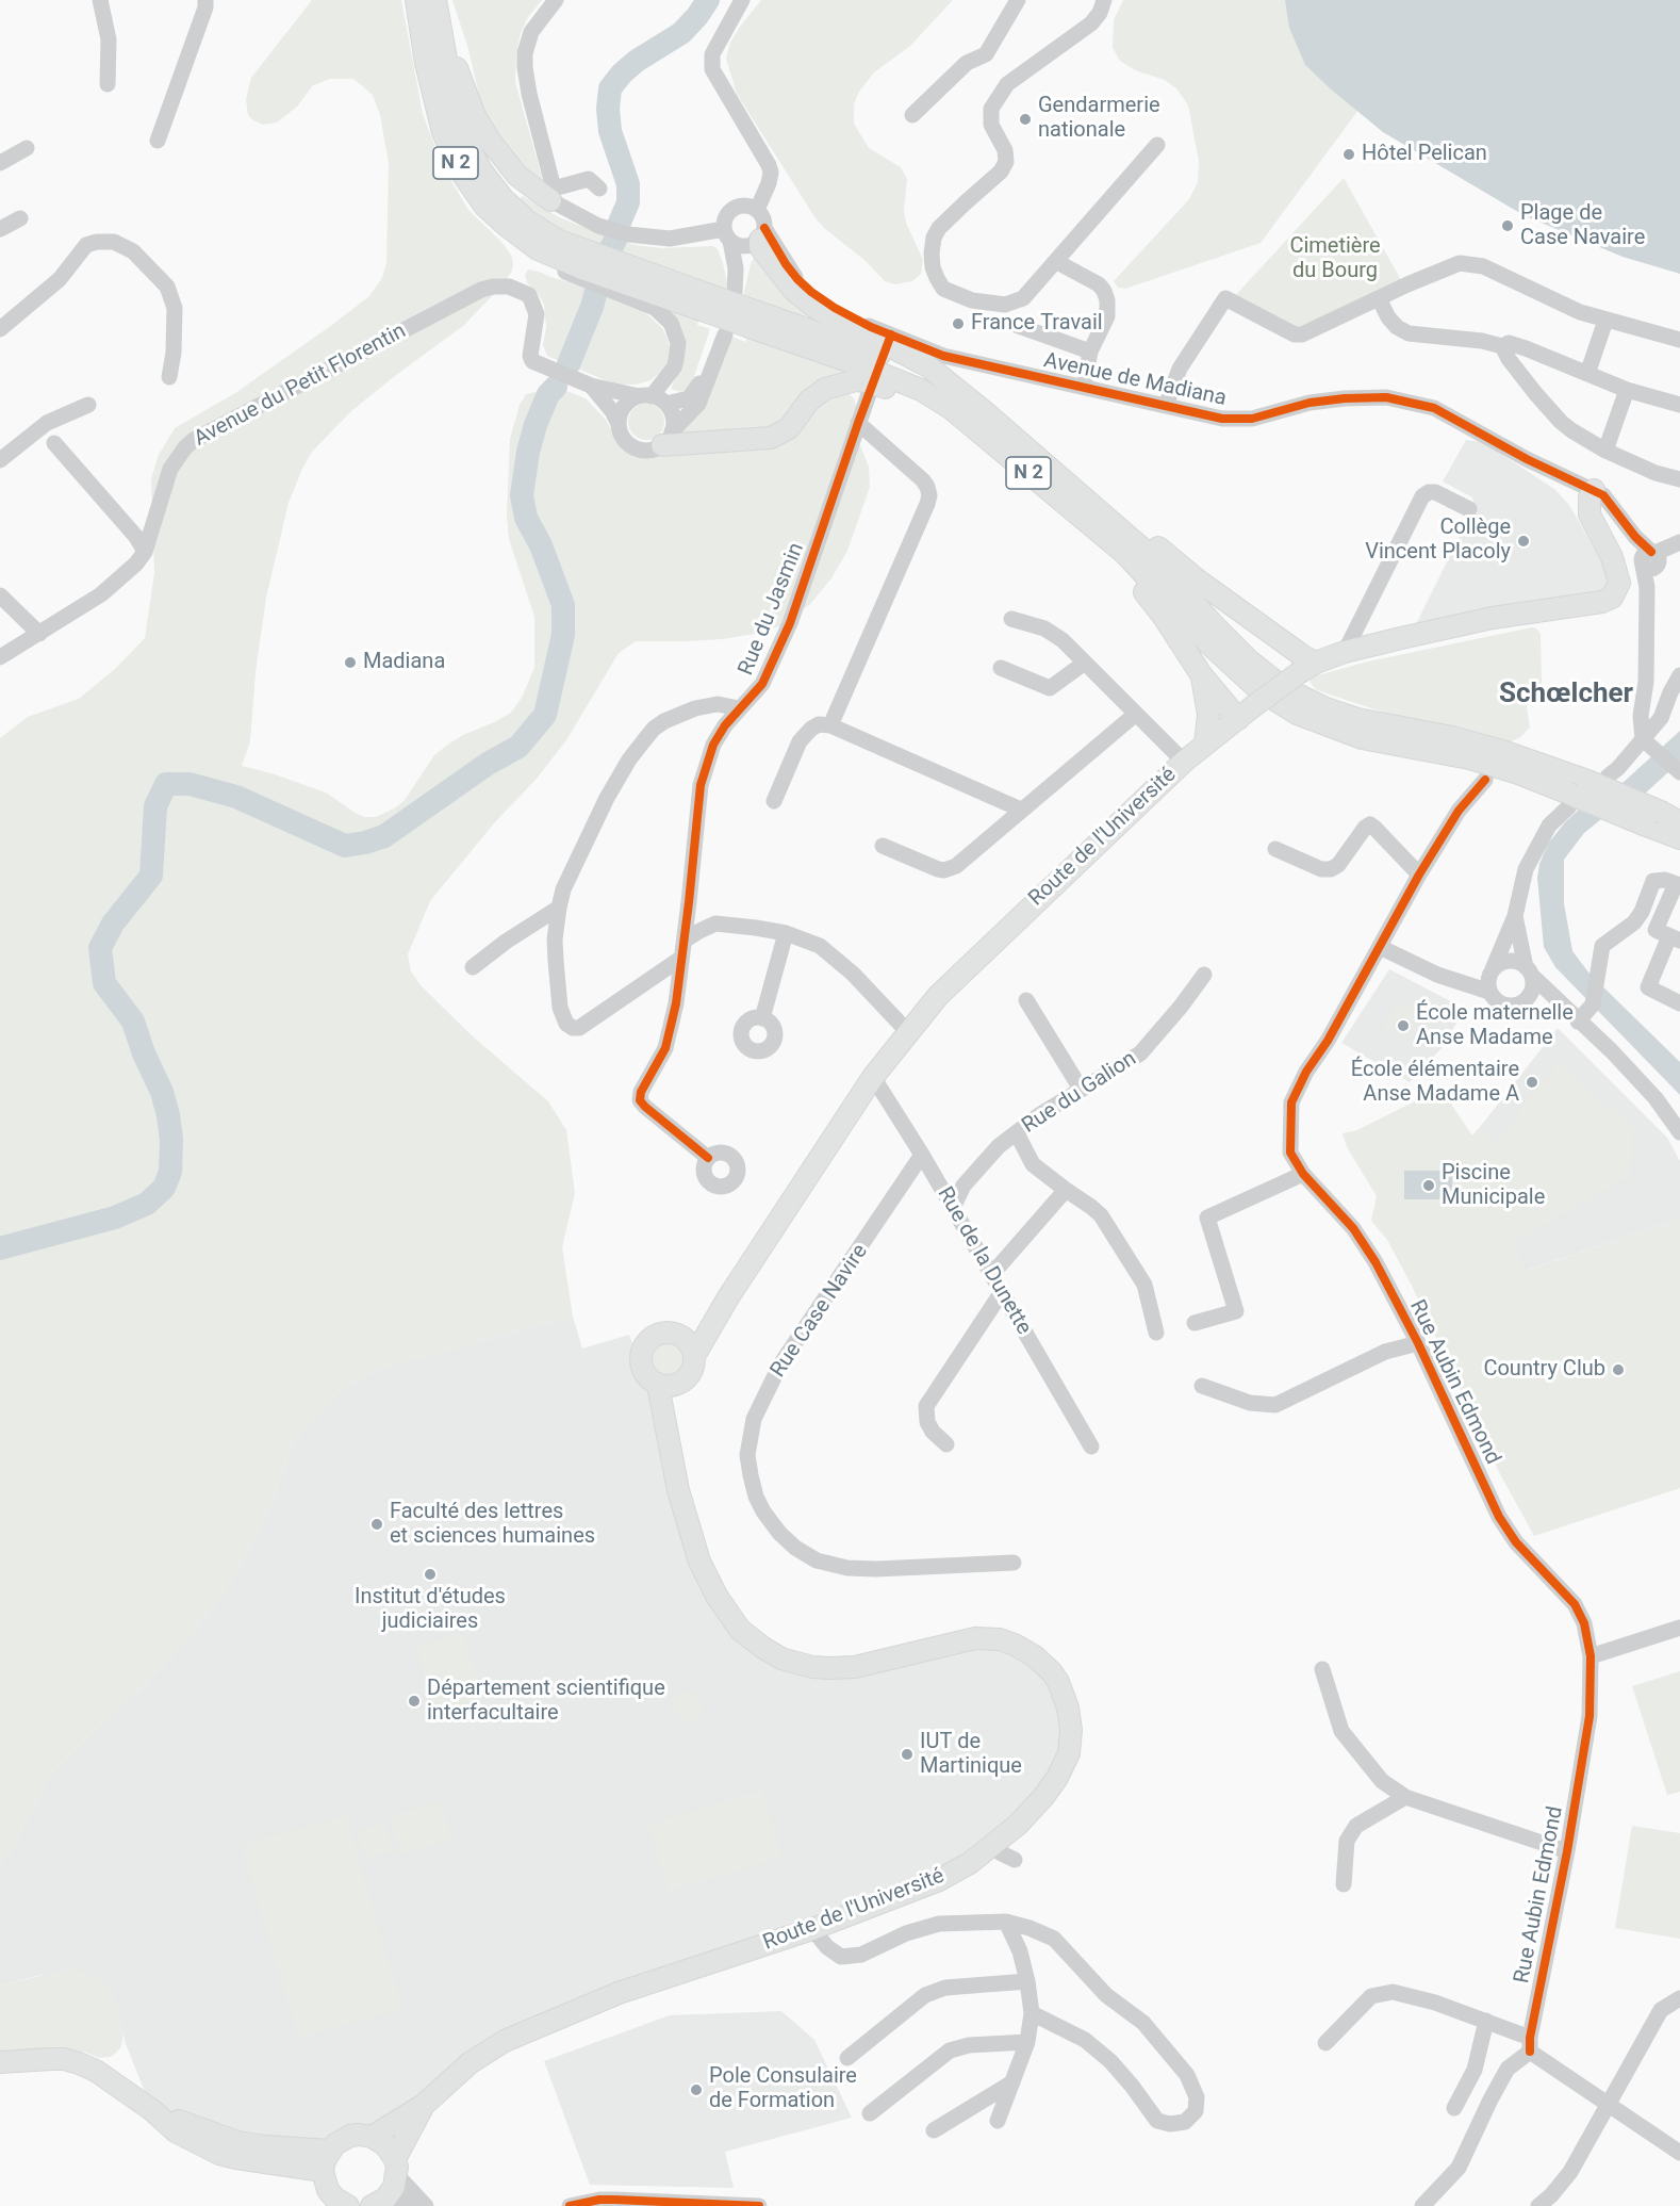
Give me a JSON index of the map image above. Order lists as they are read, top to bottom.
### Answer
{
  "streets": {
    "main road": ["N 2", "Route de l'Université"],
    "street": [
      "Avenue de Madiana",
      "Avenue du Petit Florentin",
      "Rue du Jasmin",
      "Rue du Galion",
      "Rue de la Dunette",
      "Rue Case Navire",
      "Rue Aubin Edmond"
    ]
  },
  "crossings": [
    ["N 2", "Route de l'Université"],
    ["Avenue de Madiana", "Route de l'Université"],
    ["Route de l'Université", "Rue de la Dunette"],
    ["Rue du Galion", "Rue de la Dunette"],
    ["Rue de la Dunette", "Rue Case Navire"]
  ],
  "districts": ["Schœlcher"],
  "parks": ["Cimetière du Bourg"],
  "places": [
    "Gendarmerie nationale",
    "Hôtel Pelican",
    "Plage de Case Navaire",
    "France Travail",
    "Collège Vincent Placoly",
    "Madiana",
    "École maternelle Anse Madame",
    "École élémentaire Anse Madame A",
    "Piscine Municipale",
    "Country Club",
    "Faculté des lettres et sciences humaines",
    "Institut d'études judiciaires",
    "Département scientifique interfacultaire",
    "IUT de Martinique",
    "Pole Consulaire de Formation"
  ]
}
